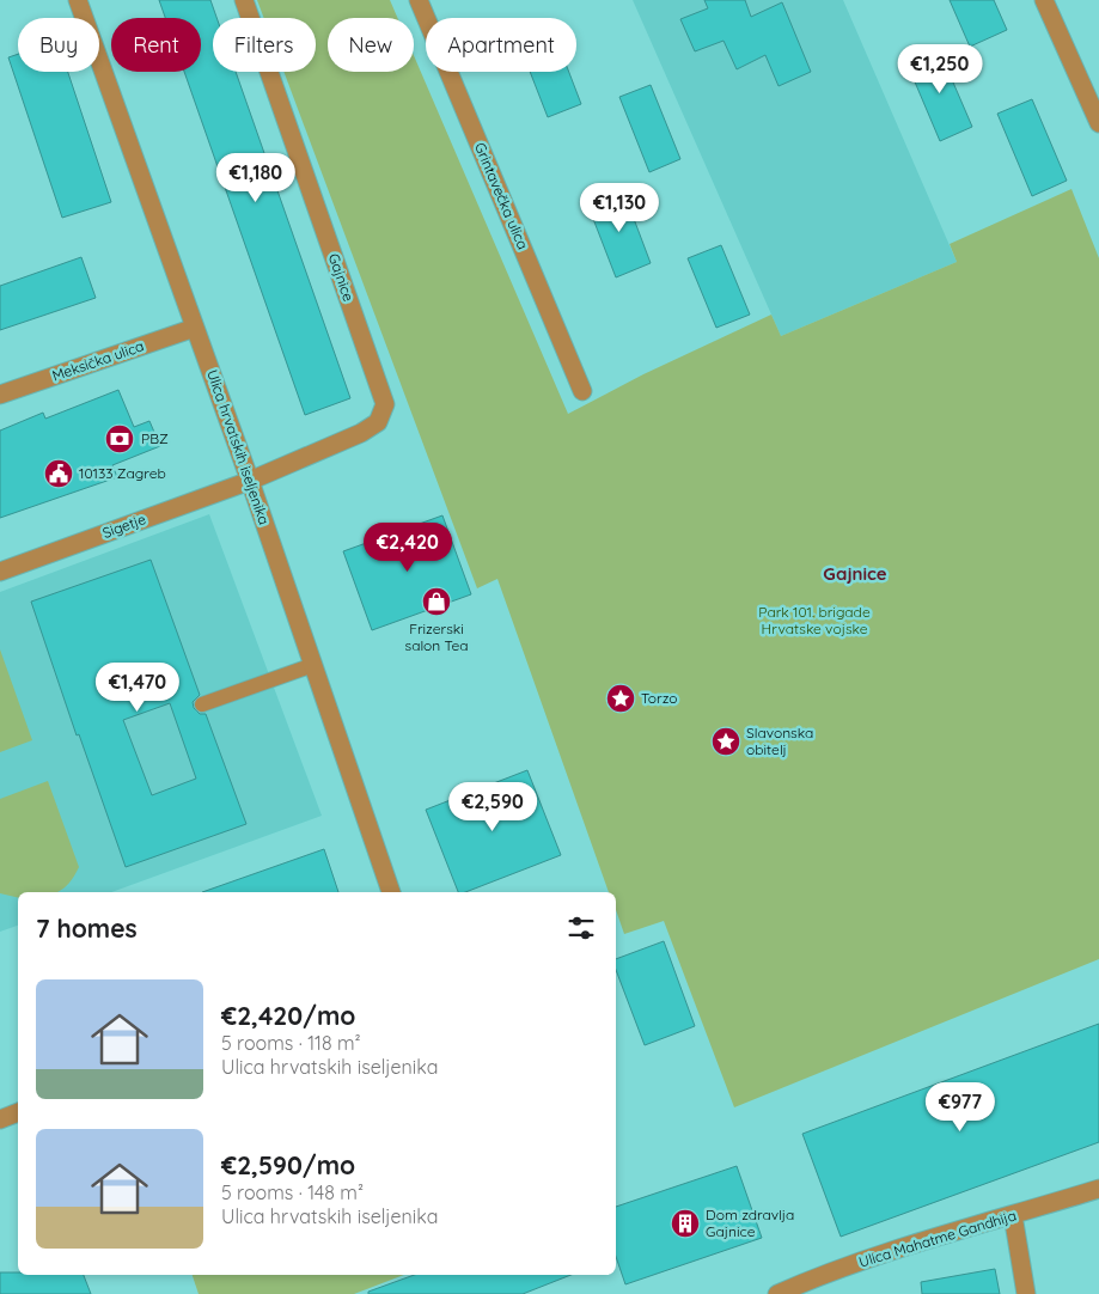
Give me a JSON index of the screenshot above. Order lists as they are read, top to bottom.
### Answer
{
  "streets": {
    "street": [
      "Grintavečka ulica",
      "Gajnice",
      "Meksička ulica",
      "Ulica hrvatskih iseljenika",
      "Sigetje",
      "Ulica Mahatme Gandhija"
    ]
  },
  "crossings": [
    ["Gajnice", "Ulica hrvatskih iseljenika"],
    ["Gajnice", "Sigetje"],
    ["Meksička ulica", "Ulica hrvatskih iseljenika"],
    ["Ulica hrvatskih iseljenika", "Sigetje"]
  ],
  "districts": ["Gajnice"],
  "parks": ["Park 101. brigade Hrvatske vojske"],
  "places": {
    "bank": ["PBZ"],
    "public building": ["10133 Zagreb"],
    "shop": ["Frizerski salon Tea"],
    "place": ["Torzo", "Slavonska obitelj"],
    "building": ["Dom zdravlja Gajnice"]
  },
  "page": {
    "chip": [
      "Buy",
      "Rent",
      "Filters",
      "New",
      "Apartment"
    ],
    "price": [
      "€1,250",
      "€1,180",
      "€1,130",
      "€2,420",
      "€1,470",
      "€2,590",
      "€977"
    ],
    "heading": "7 homes",
    "list": [
      {
        "name": "€2,420/mo",
        "note": "5 rooms · 118 m² · Ulica hrvatskih iseljenika"
      },
      {
        "name": "€2,590/mo",
        "note": "5 rooms · 148 m² · Ulica hrvatskih iseljenika"
      }
    ]
  }
}
